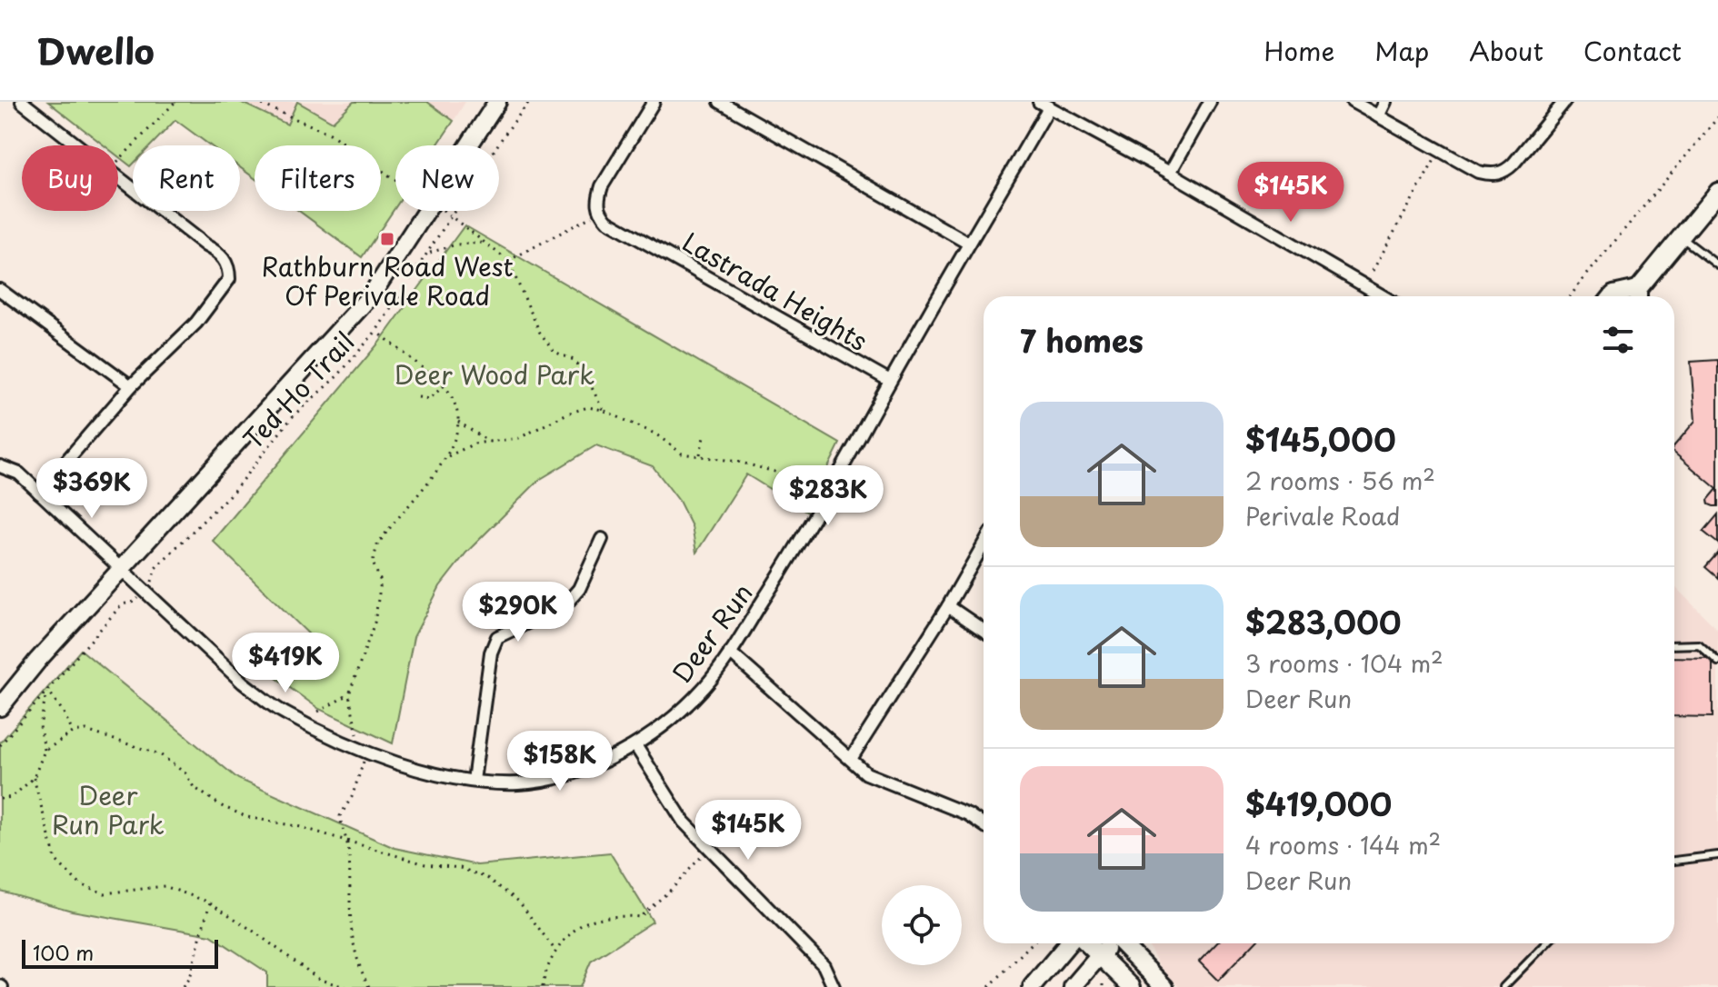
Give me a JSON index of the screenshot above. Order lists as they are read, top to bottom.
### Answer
{
  "streets": {
    "street": ["Lastrada Heights", "Deer Run"],
    "path": ["Ted Ho Trail"]
  },
  "crossings": [
    ["Lastrada Heights", "Deer Run"]
  ],
  "parks": ["Deer Wood Park", "Deer Run Park"],
  "places": {
    "transit": ["Rathburn Road West Of Perivale Road"]
  },
  "scale_bar": "100 m",
  "page": {
    "header": "Dwello",
    "nav": [
      "Home",
      "Map",
      "About",
      "Contact"
    ],
    "chip": [
      "Buy",
      "Rent",
      "Filters",
      "New"
    ],
    "price": [
      "$145K",
      "$369K",
      "$283K",
      "$290K",
      "$419K",
      "$158K",
      "$145K"
    ],
    "heading": "7 homes",
    "list": [
      {
        "name": "$145,000",
        "note": "2 rooms · 56 m² · Perivale Road"
      },
      {
        "name": "$283,000",
        "note": "3 rooms · 104 m² · Deer Run"
      },
      {
        "name": "$419,000",
        "note": "4 rooms · 144 m² · Deer Run"
      }
    ],
    "scale": "100 m"
  }
}
